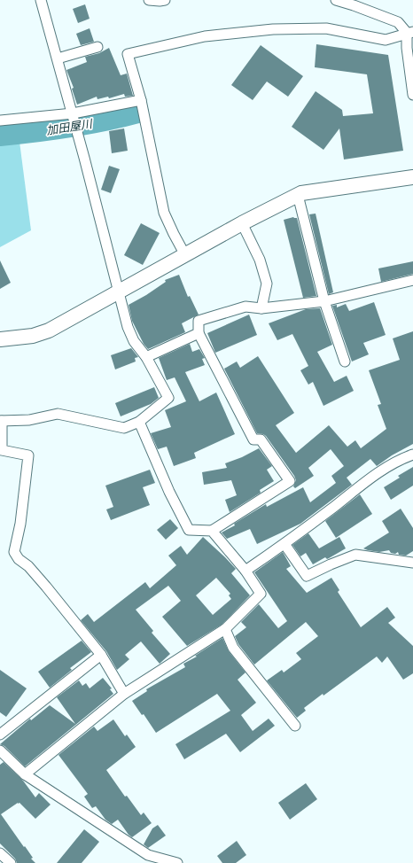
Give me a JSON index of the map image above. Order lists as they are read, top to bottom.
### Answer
{
  "water": ["加田屋川"]
}
